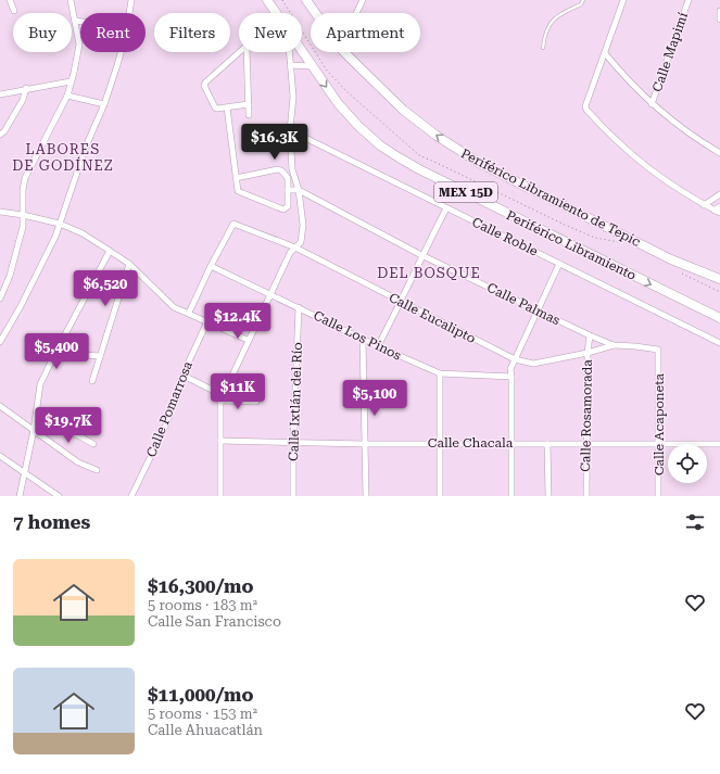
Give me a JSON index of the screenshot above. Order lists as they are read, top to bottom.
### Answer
{
  "streets": {
    "highway": ["MEX 15D", "Periférico Libramiento de Tepic", "Periférico Libramiento"],
    "street": [
      "Calle Mapimí",
      "Calle Roble",
      "Calle Palmas",
      "Calle Eucalipto",
      "Calle Los Pinos",
      "Calle Ixtlán del Río",
      "Calle Pomarrosa",
      "Calle Rosamorada",
      "Calle Acaponeta",
      "Calle Chacala"
    ]
  },
  "crossings": [
    ["Calle Palmas", "Calle Eucalipto"],
    ["Calle Palmas", "Calle Rosamorada"],
    ["Calle Palmas", "Calle Acaponeta"],
    ["Calle Eucalipto", "Calle Los Pinos"],
    ["Calle Eucalipto", "Calle Rosamorada"],
    ["Calle Los Pinos", "Calle Ixtlán del Río"],
    ["Calle Ixtlán del Río", "Calle Chacala"],
    ["Calle Rosamorada", "Calle Chacala"],
    ["Calle Acaponeta", "Calle Chacala"]
  ],
  "one_way": ["Periférico Libramiento de Tepic", "Periférico Libramiento"],
  "districts": ["LABORES DE GODÍNEZ", "DEL BOSQUE"],
  "page": {
    "chip": [
      "Buy",
      "Rent",
      "Filters",
      "New",
      "Apartment"
    ],
    "price": [
      "$16.3K",
      "$6,520",
      "$12.4K",
      "$5,400",
      "$11K",
      "$5,100",
      "$19.7K"
    ],
    "heading": "7 homes",
    "list": [
      {
        "name": "$16,300/mo",
        "note": "5 rooms · 183 m² · Calle San Francisco"
      },
      {
        "name": "$11,000/mo",
        "note": "5 rooms · 153 m² · Calle Ahuacatlán"
      }
    ]
  }
}
